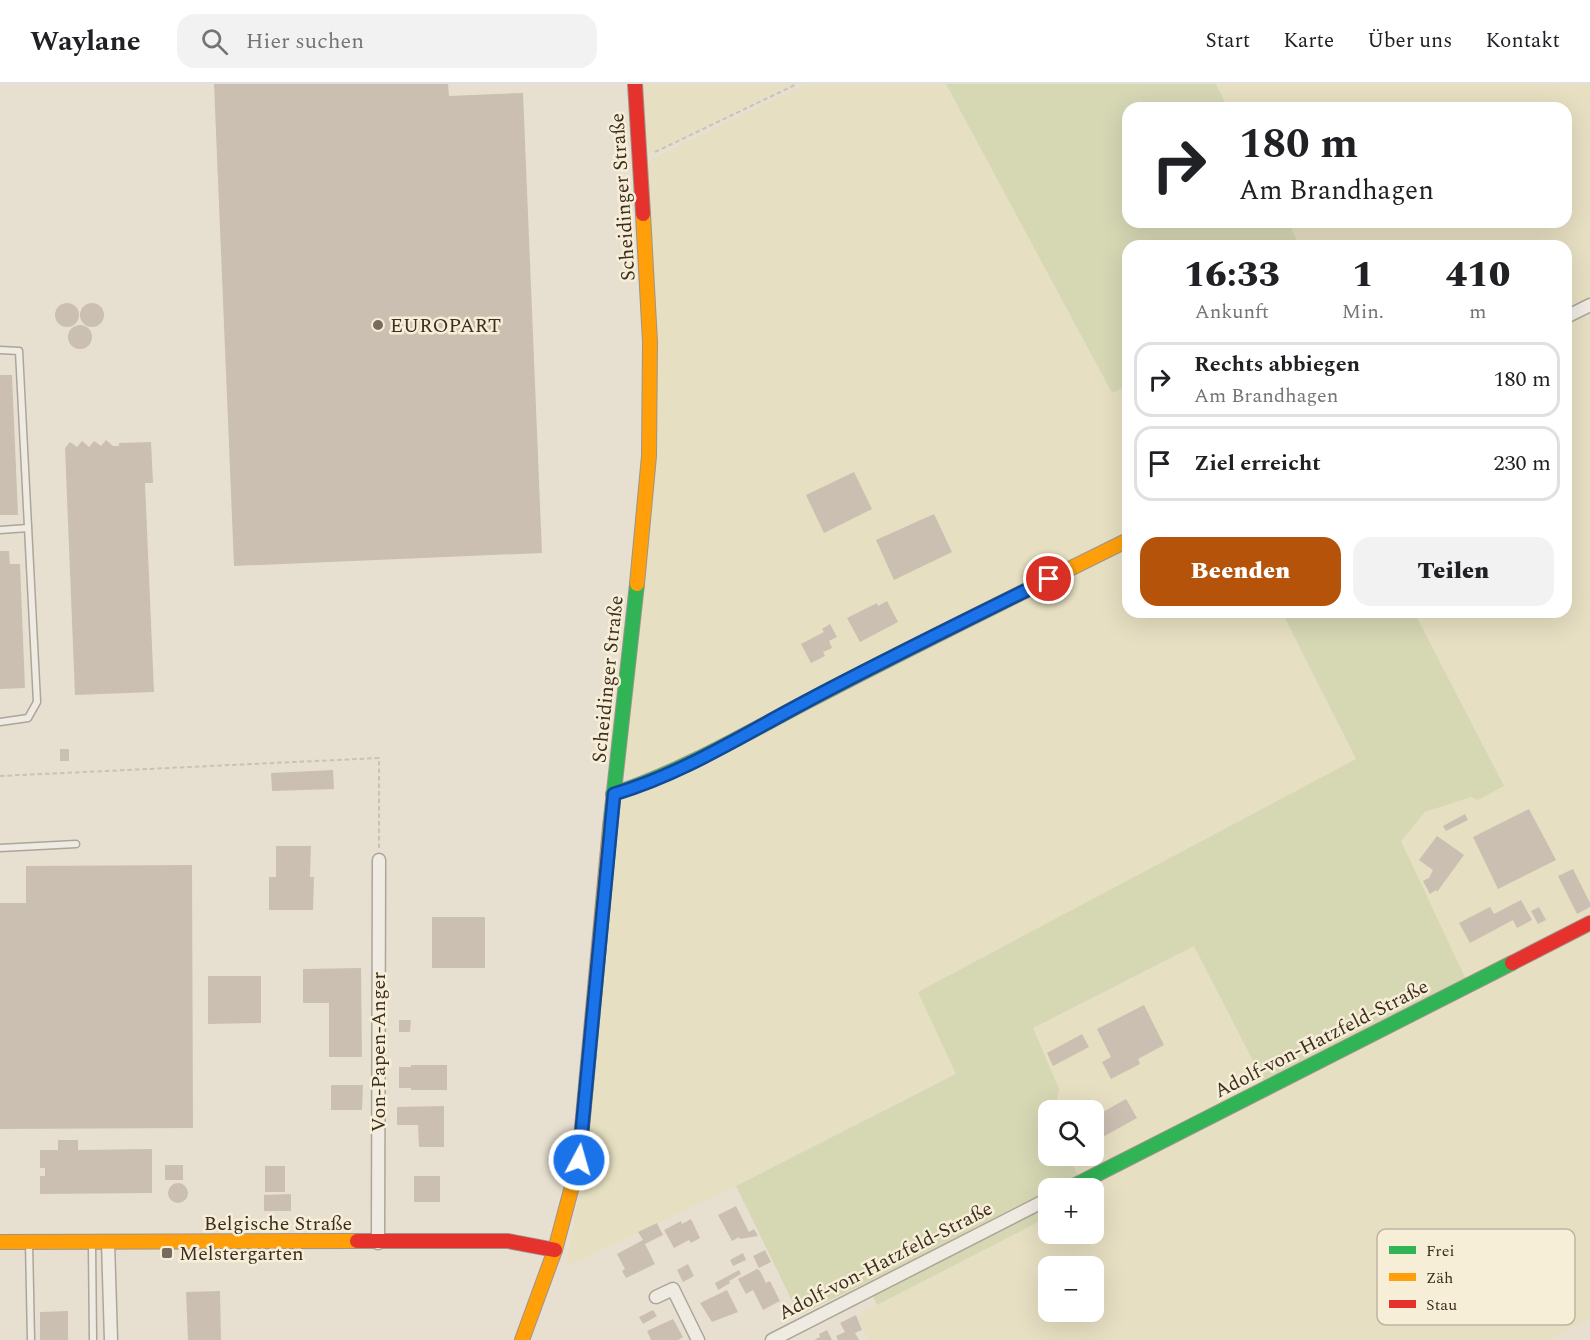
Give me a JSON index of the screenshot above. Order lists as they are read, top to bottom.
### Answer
{
  "streets": {
    "street": [
      "Scheidinger Straße",
      "Adolf-von-Hatzfeld-Straße",
      "Von-Papen-Anger",
      "Belgische Straße"
    ]
  },
  "crossings": [
    ["Scheidinger Straße", "Belgische Straße"],
    ["Von-Papen-Anger", "Belgische Straße"]
  ],
  "places": {
    "other": ["EUROPART"],
    "transit": ["Melstergarten"]
  },
  "legend": ["Frei", "Zäh", "Stau"],
  "page": {
    "header": "Waylane",
    "search": "Hier suchen",
    "nav": [
      "Start",
      "Karte",
      "Über uns",
      "Kontakt"
    ],
    "turn": ["180 m", "Am Brandhagen"],
    "eta": [
      "16:33",
      "Ankunft",
      "1",
      "Min.",
      "410",
      "m"
    ],
    "list": [
      {
        "name": "Rechts abbiegen",
        "note": "Am Brandhagen",
        "value": "180 m"
      },
      {
        "name": "Ziel erreicht",
        "value": "230 m"
      }
    ],
    "buttons": ["Beenden", "Teilen"],
    "map_buttons": ["+", "−"]
  }
}
